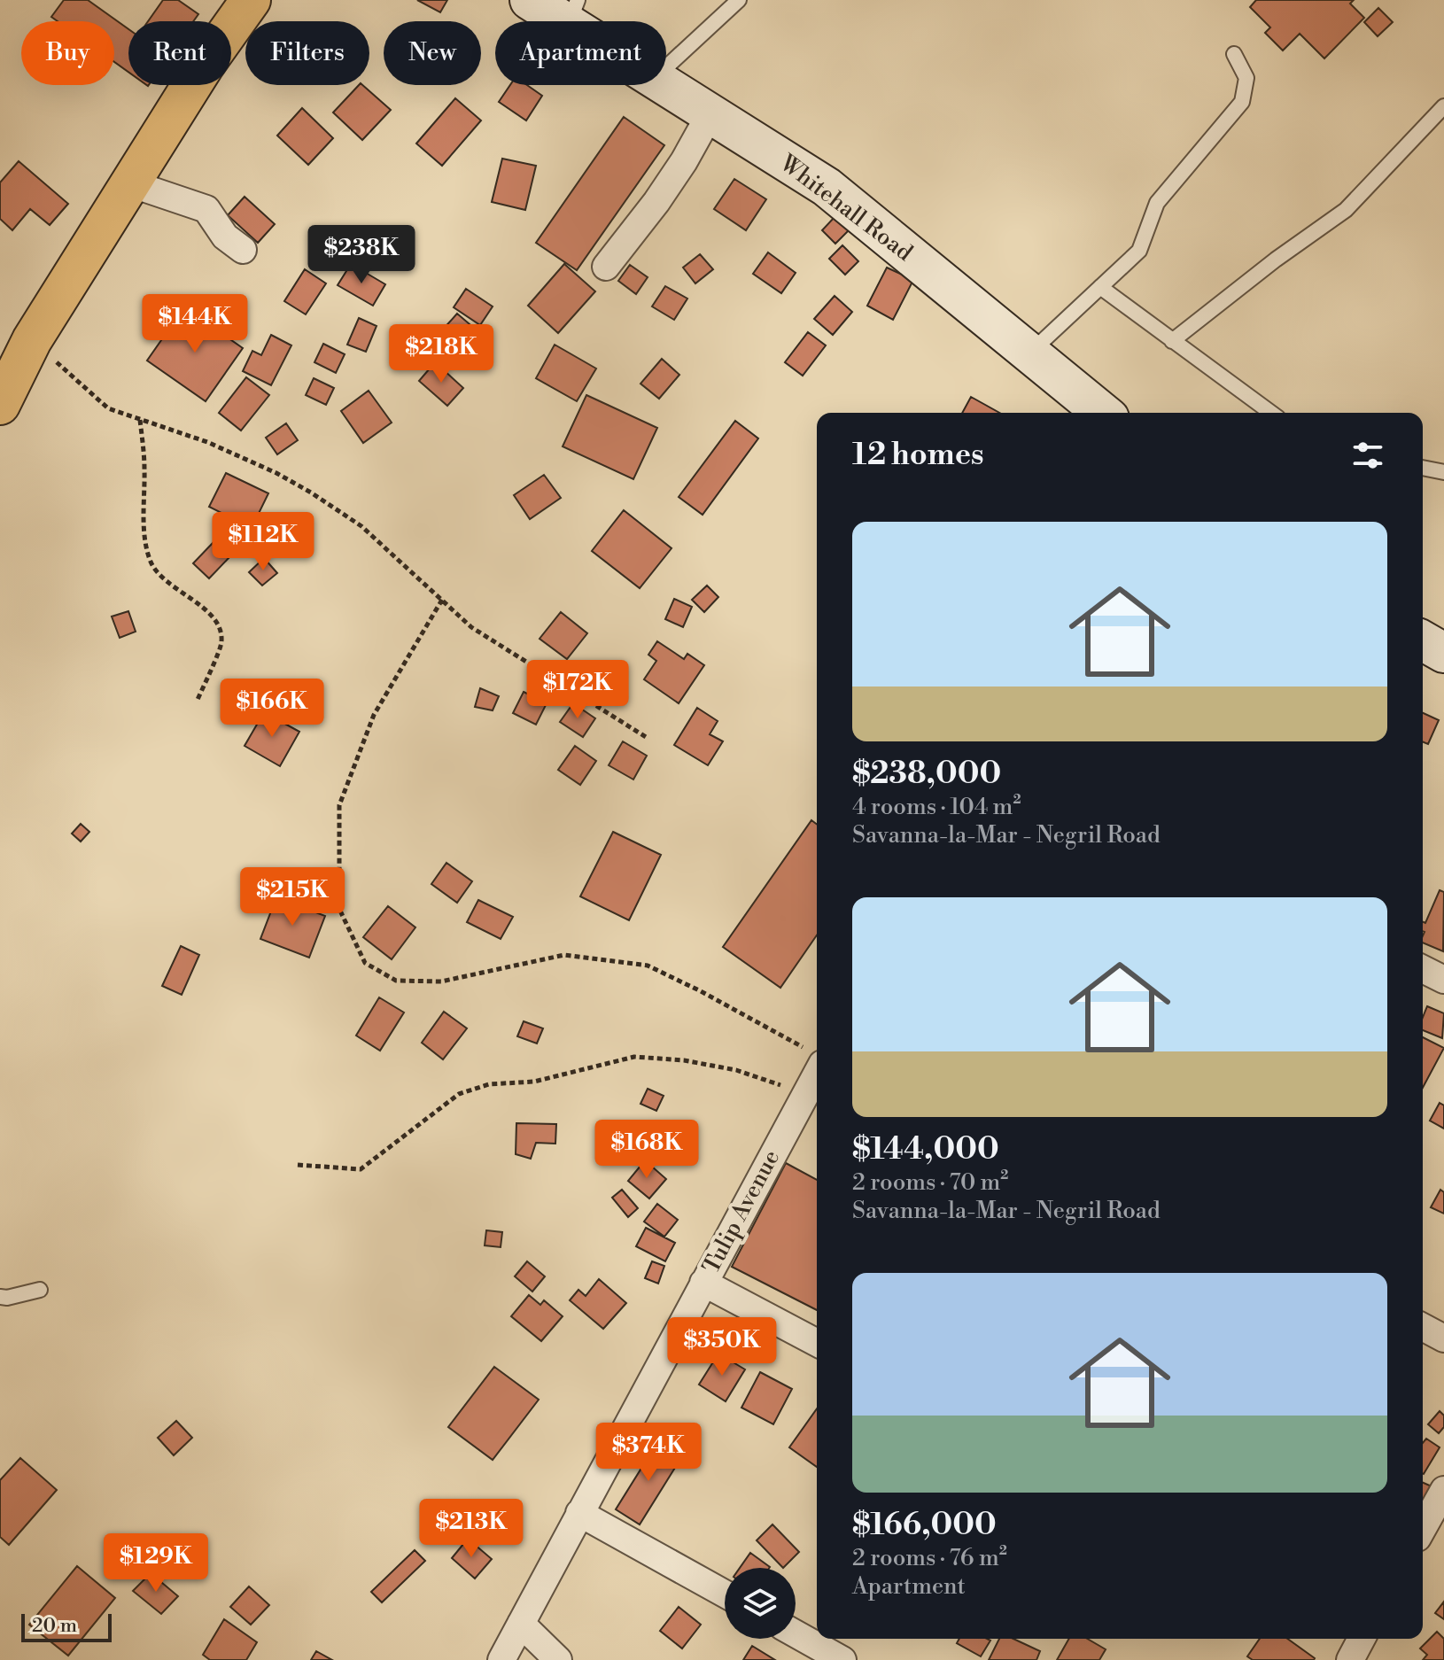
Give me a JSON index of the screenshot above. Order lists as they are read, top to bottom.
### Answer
{
  "streets": {
    "main road": ["Whitehall Road"],
    "street": ["Tulip Avenue"]
  },
  "scale_bar": "20 m",
  "page": {
    "chip": [
      "Buy",
      "Rent",
      "Filters",
      "New",
      "Apartment"
    ],
    "price": [
      "$238K",
      "$144K",
      "$218K",
      "$112K",
      "$172K",
      "$166K",
      "$215K",
      "$168K",
      "$350K",
      "$374K",
      "$213K",
      "$129K"
    ],
    "heading": "12 homes",
    "list": [
      {
        "name": "$238,000",
        "note": "4 rooms · 104 m² · Savanna-la-Mar - Negril Road"
      },
      {
        "name": "$144,000",
        "note": "2 rooms · 70 m² · Savanna-la-Mar - Negril Road"
      },
      {
        "name": "$166,000",
        "note": "2 rooms · 76 m² · Apartment"
      }
    ],
    "scale": "20 m"
  }
}
